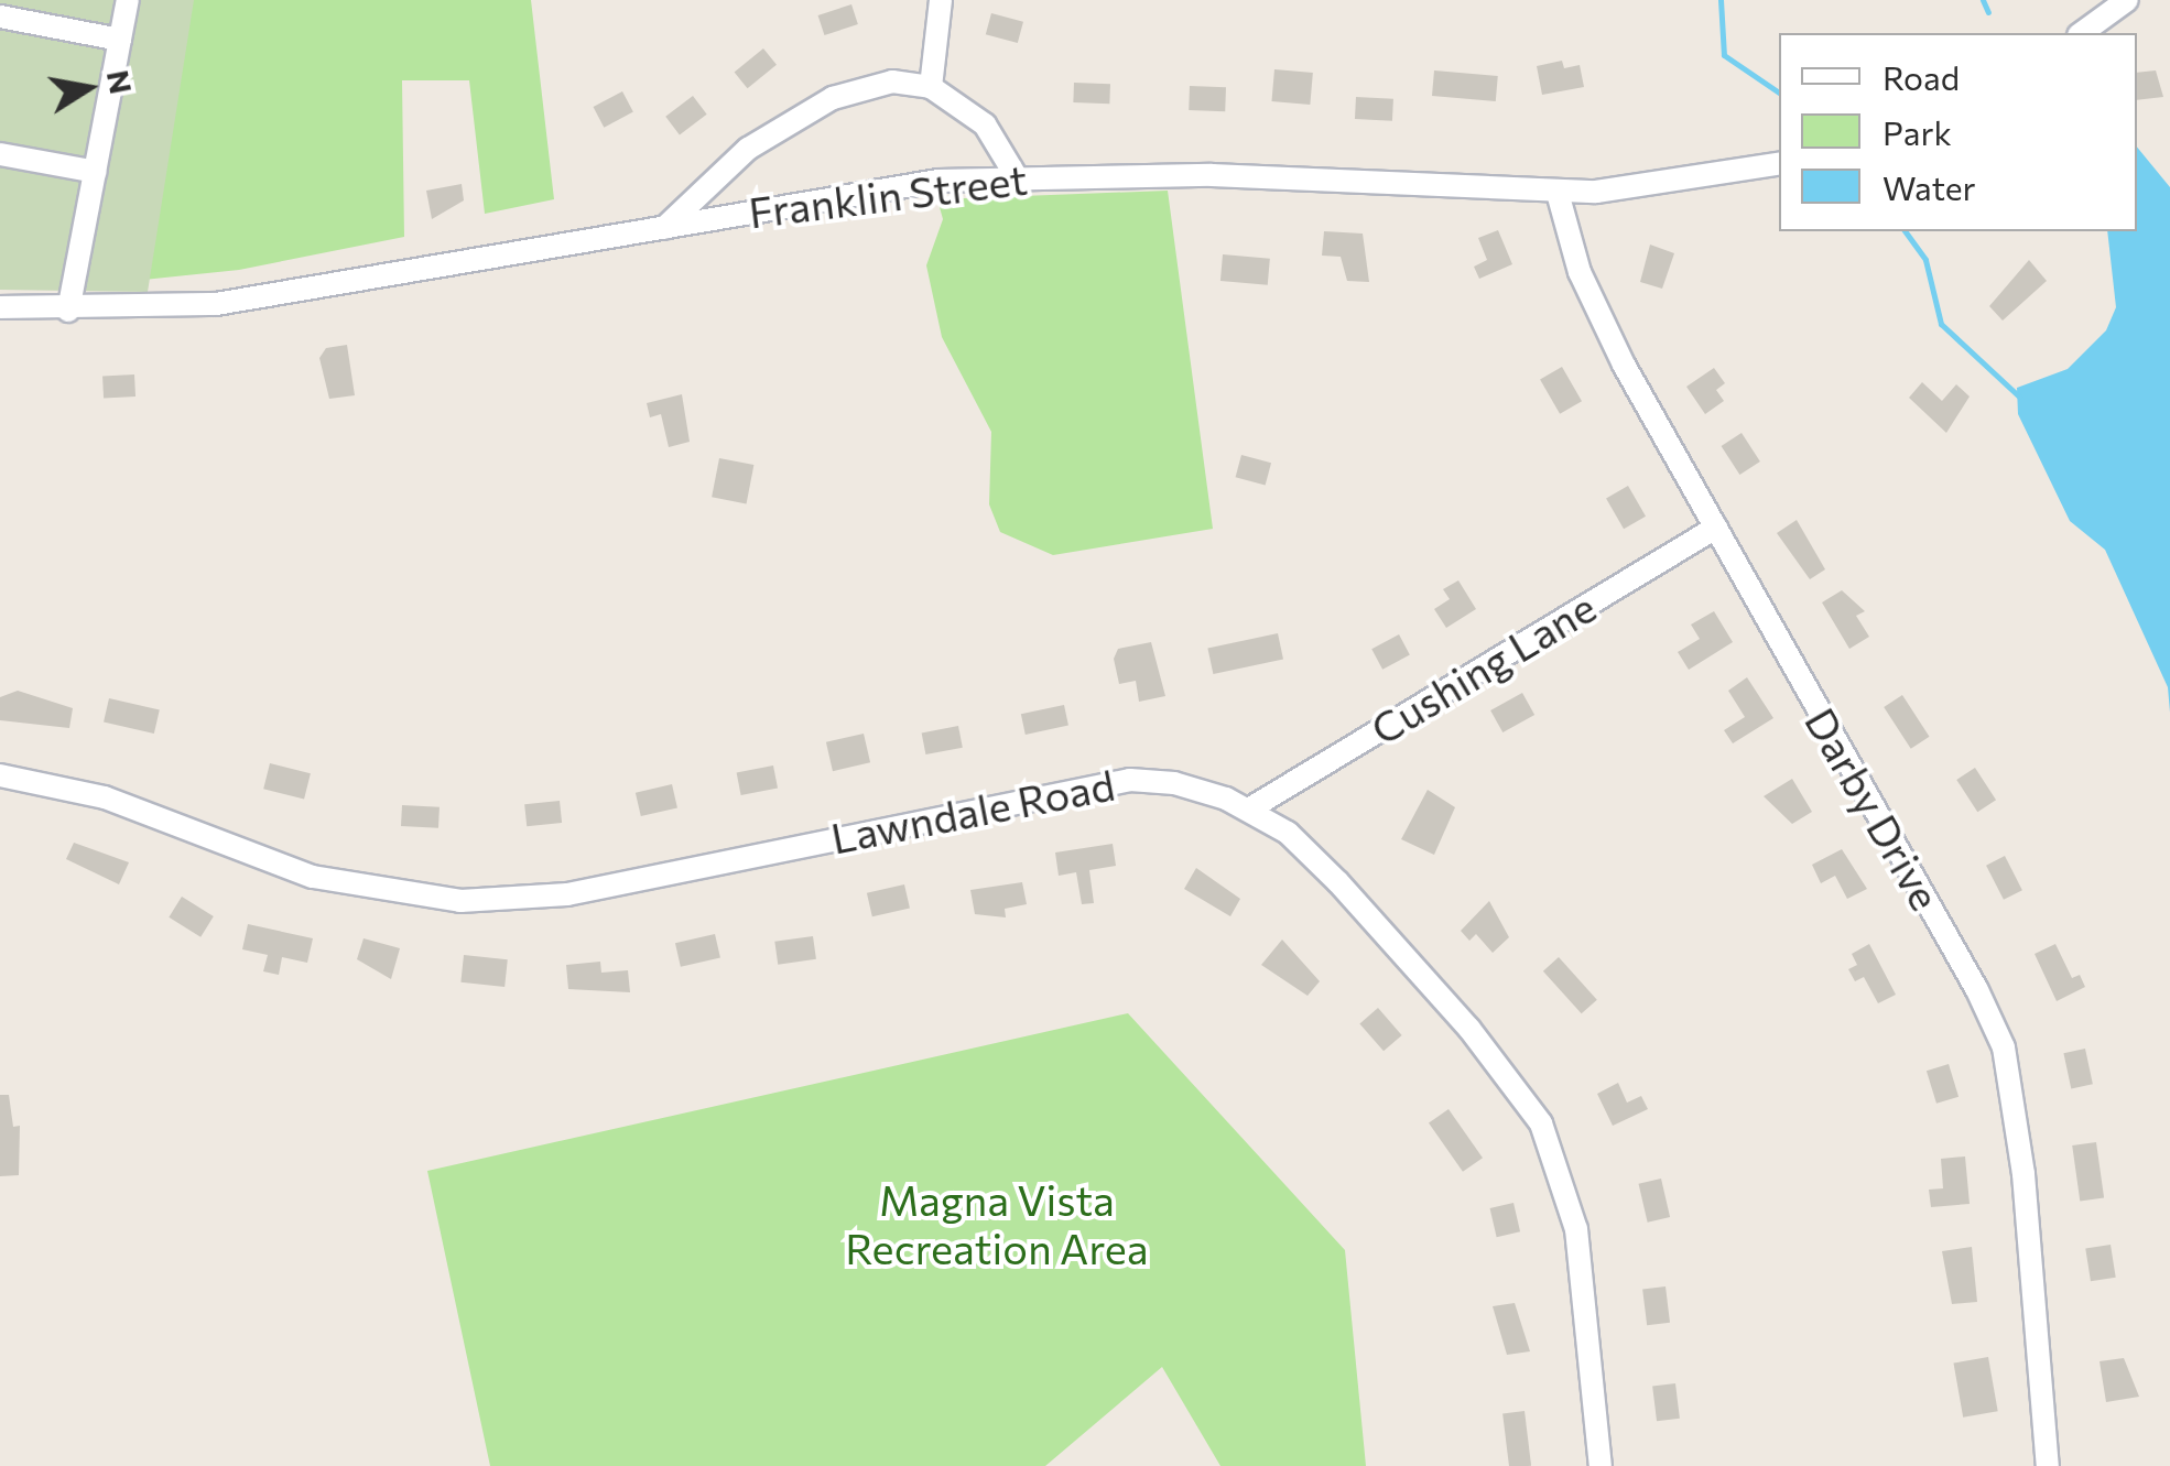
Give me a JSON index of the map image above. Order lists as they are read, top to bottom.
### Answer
{
  "streets": {
    "street": [
      "Franklin Street",
      "Cushing Lane",
      "Darby Drive",
      "Lawndale Road"
    ]
  },
  "crossings": [
    ["Franklin Street", "Darby Drive"],
    ["Cushing Lane", "Darby Drive"],
    ["Cushing Lane", "Lawndale Road"]
  ],
  "parks": ["Magna Vista Recreation Area"],
  "legend": ["Road", "Park", "Water"],
  "north": "right"
}
